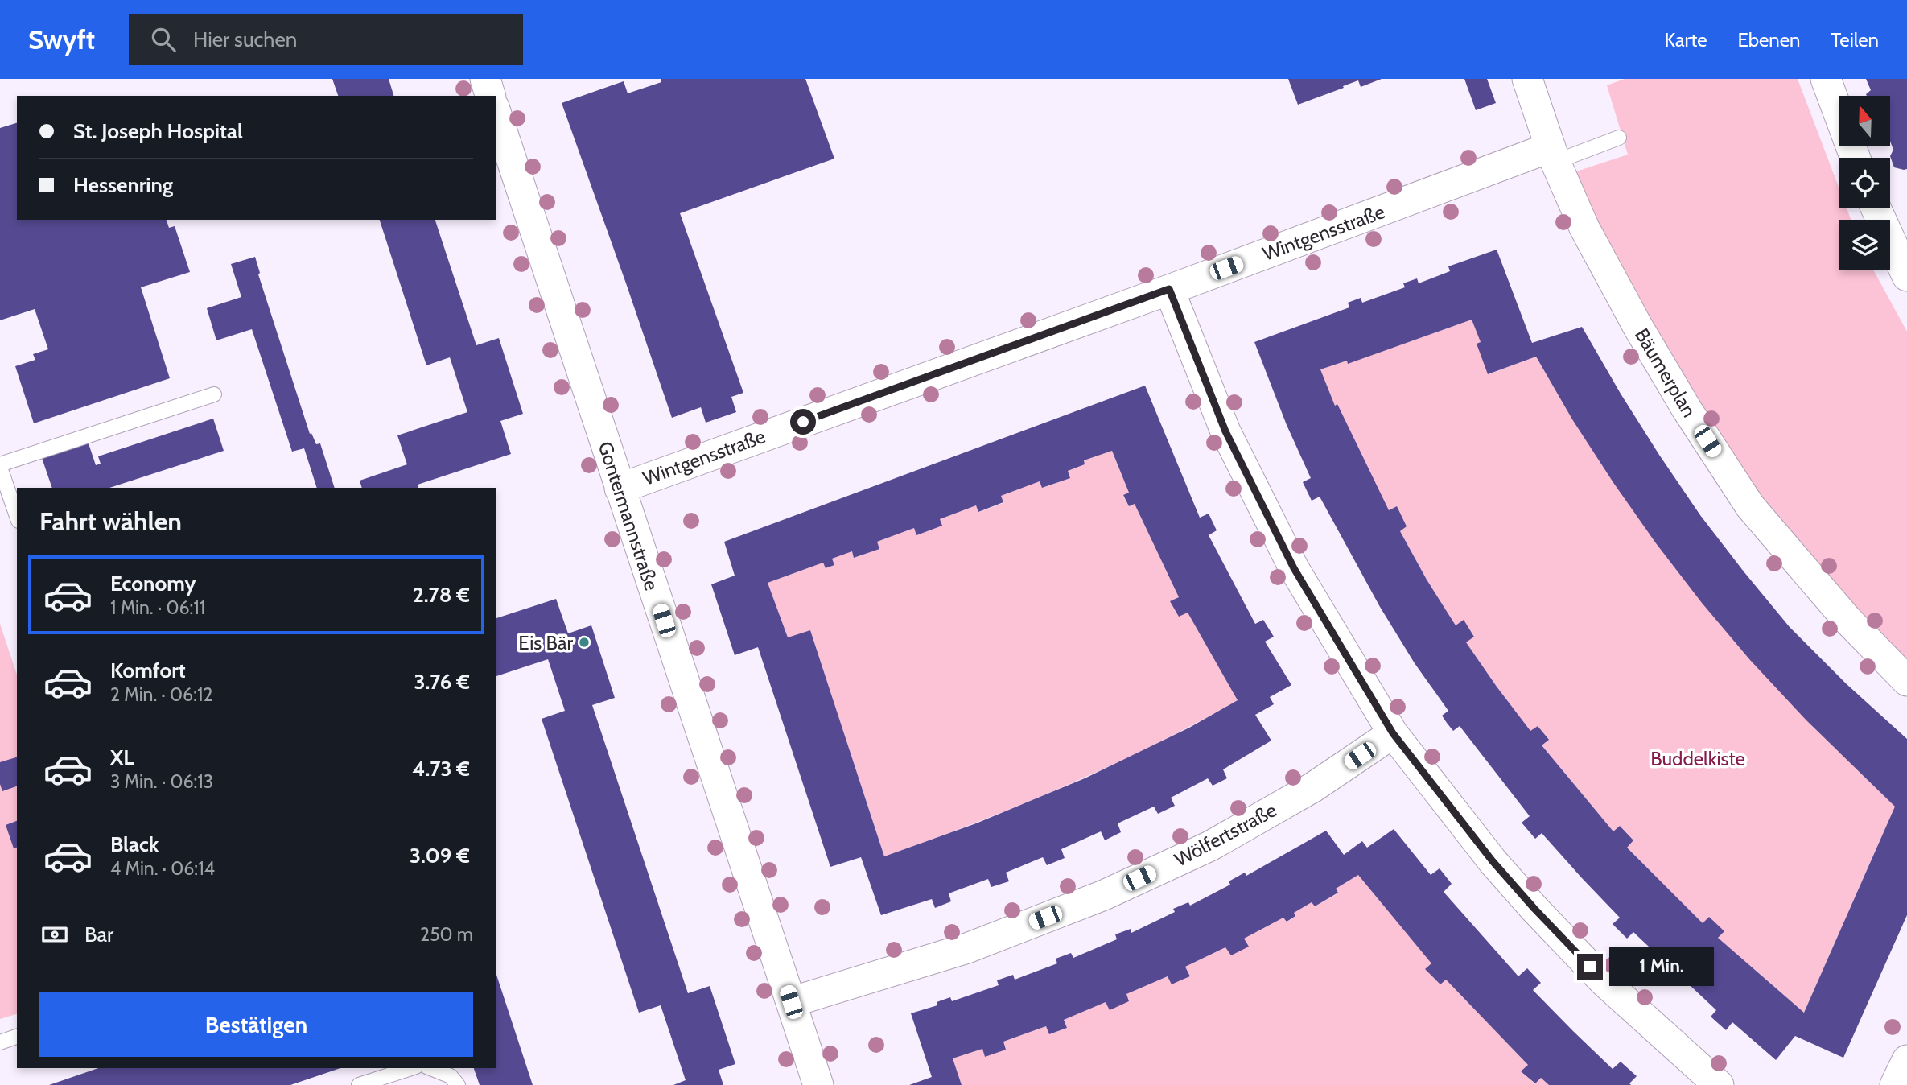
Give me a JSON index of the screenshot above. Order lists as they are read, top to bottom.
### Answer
{
  "streets": {
    "street": [
      "Wintgensstraße",
      "Bäumerplan",
      "Gontermannstraße",
      "Wölfertstraße"
    ]
  },
  "crossings": [
    ["Wintgensstraße", "Bäumerplan"],
    ["Wintgensstraße", "Gontermannstraße"],
    ["Gontermannstraße", "Wölfertstraße"]
  ],
  "parks": ["Buddelkiste"],
  "places": ["Eis Bär"],
  "north": "top",
  "page": {
    "header": "Swyft",
    "search": "Hier suchen",
    "nav": ["Karte", "Ebenen", "Teilen"],
    "banner": ["St. Joseph Hospital", "Hessenring"],
    "heading": "Fahrt wählen",
    "list": [
      {
        "name": "Economy",
        "note": "1 Min. · 06:11",
        "value": "2.78 €"
      },
      {
        "name": "Komfort",
        "note": "2 Min. · 06:12",
        "value": "3.76 €"
      },
      {
        "name": "XL",
        "note": "3 Min. · 06:13",
        "value": "4.73 €"
      },
      {
        "name": "Black",
        "note": "4 Min. · 06:14",
        "value": "3.09 €"
      }
    ],
    "pay": ["Bar", "250 m"],
    "bubble": "1 Min.",
    "buttons": "Bestätigen"
  }
}
